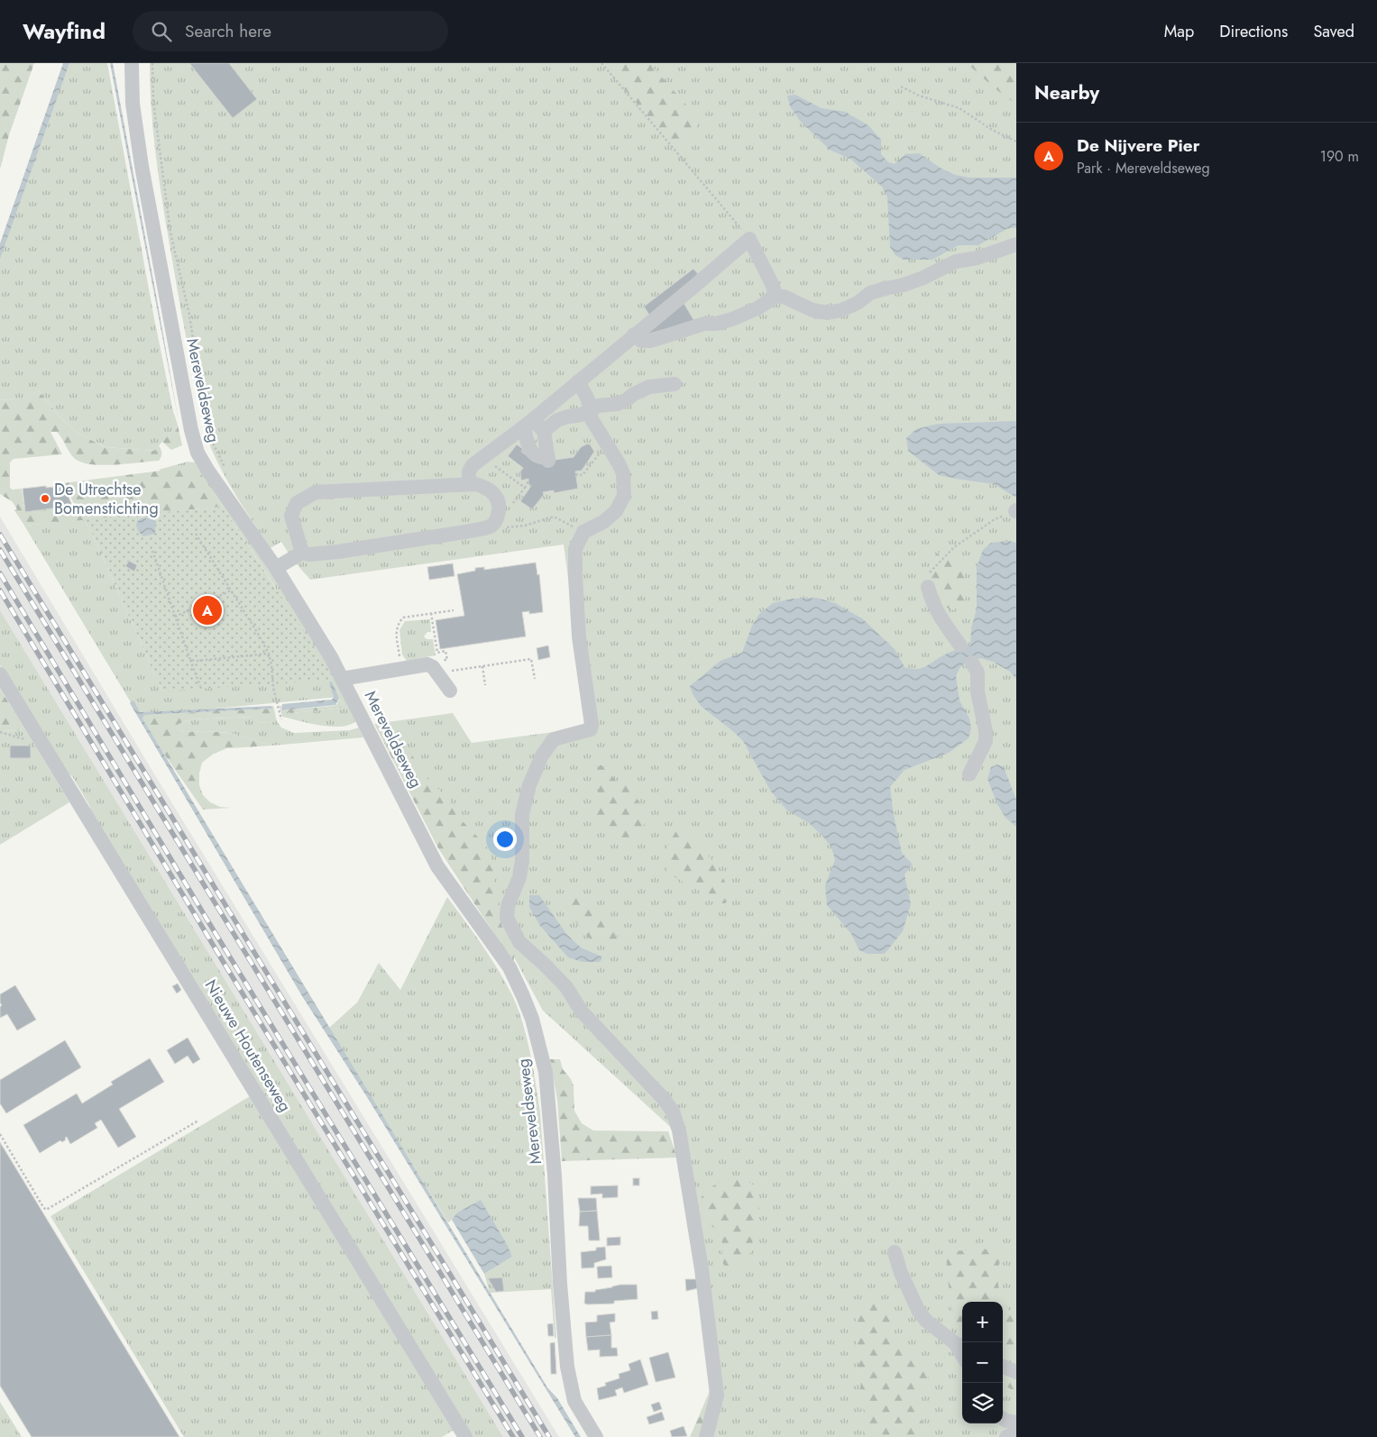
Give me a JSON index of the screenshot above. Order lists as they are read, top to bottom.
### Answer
{
  "streets": {
    "street": ["Mereveldseweg", "Nieuwe Houtenseweg"]
  },
  "places": ["De Utrechtse Bomenstichting"],
  "page": {
    "header": "Wayfind",
    "search": "Search here",
    "nav": ["Map", "Directions", "Saved"],
    "heading": "Nearby",
    "list": [
      {
        "mark": "A",
        "name": "De Nijvere Pier",
        "note": "Park · Mereveldseweg",
        "value": "190 m"
      }
    ],
    "pins": "A",
    "map_buttons": ["+", "−"]
  }
}
